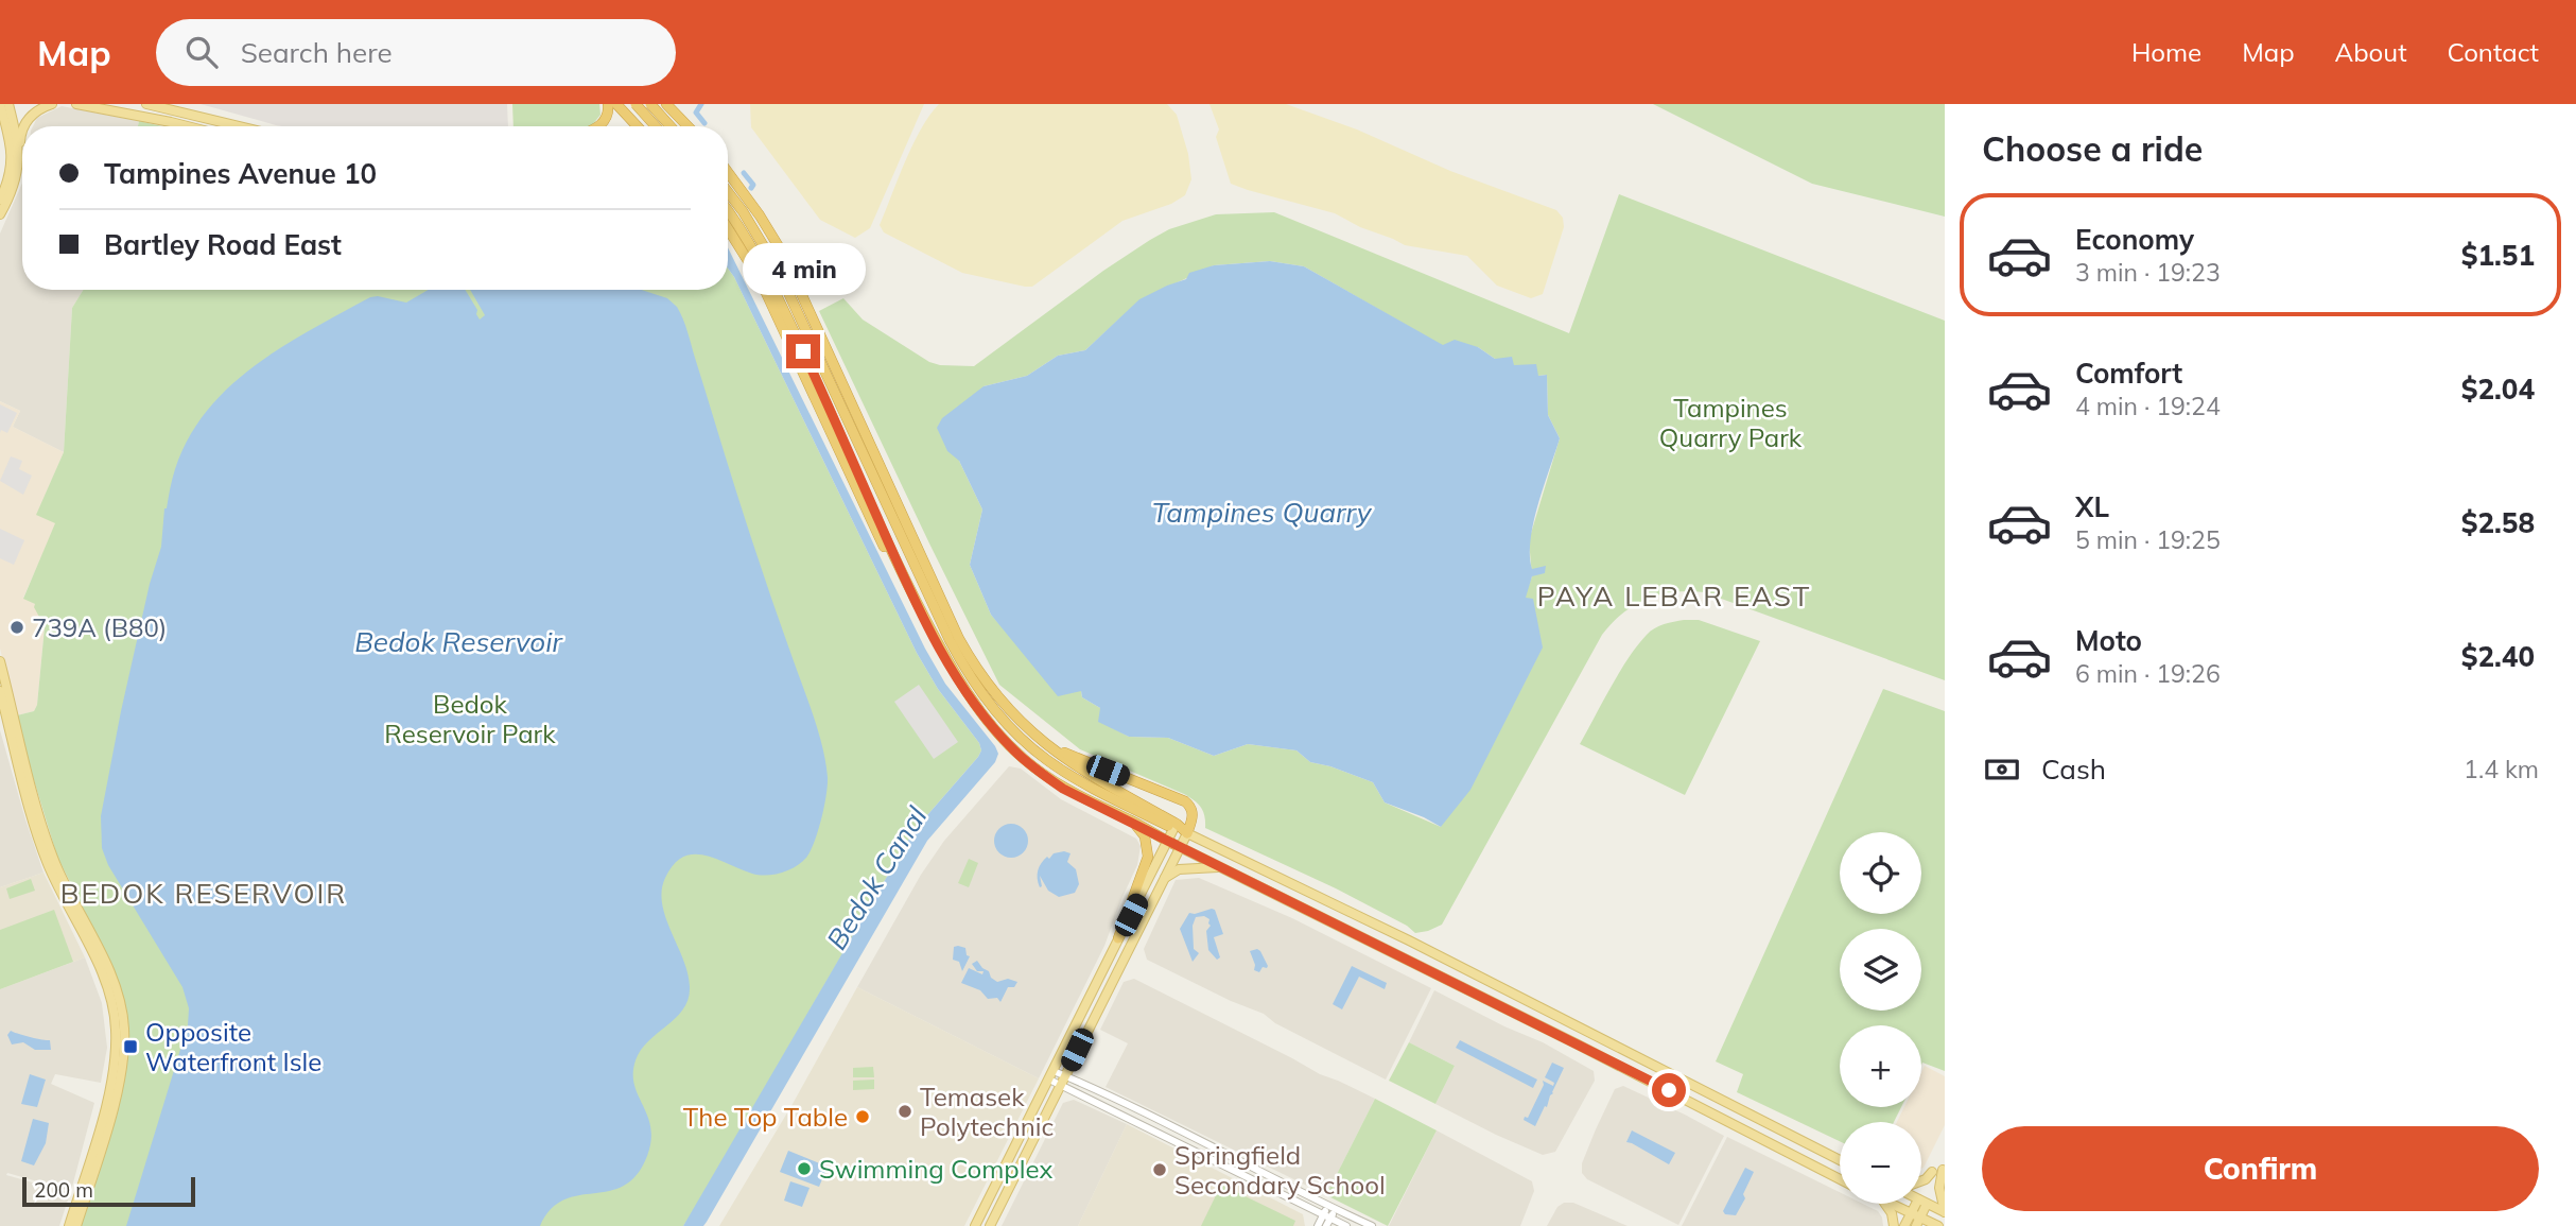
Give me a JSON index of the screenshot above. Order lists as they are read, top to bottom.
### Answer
{
  "districts": ["PAYA LEBAR EAST", "BEDOK RESERVOIR"],
  "water": ["Tampines Quarry", "Bedok Reservoir", "Bedok Canal"],
  "parks": ["Tampines Quarry Park", "Bedok Reservoir Park"],
  "places": {
    "other": [
      "739A (B80)",
      "Temasek Polytechnic",
      "The Top Table",
      "Swimming Complex",
      "Springfield Secondary School"
    ],
    "transit": ["Opposite Waterfront Isle"]
  },
  "scale_bar": "200 m",
  "page": {
    "header": "Map",
    "search": "Search here",
    "nav": [
      "Home",
      "Map",
      "About",
      "Contact"
    ],
    "heading": "Choose a ride",
    "banner": ["Tampines Avenue 10", "Bartley Road East"],
    "list": [
      {
        "name": "Economy",
        "note": "3 min · 19:23",
        "value": "$1.51"
      },
      {
        "name": "Comfort",
        "note": "4 min · 19:24",
        "value": "$2.04"
      },
      {
        "name": "XL",
        "note": "5 min · 19:25",
        "value": "$2.58"
      },
      {
        "name": "Moto",
        "note": "6 min · 19:26",
        "value": "$2.40"
      }
    ],
    "bubble": "4 min",
    "pay": ["Cash", "1.4 km"],
    "map_buttons": ["+", "−"],
    "buttons": "Confirm",
    "scale": "200 m"
  }
}
